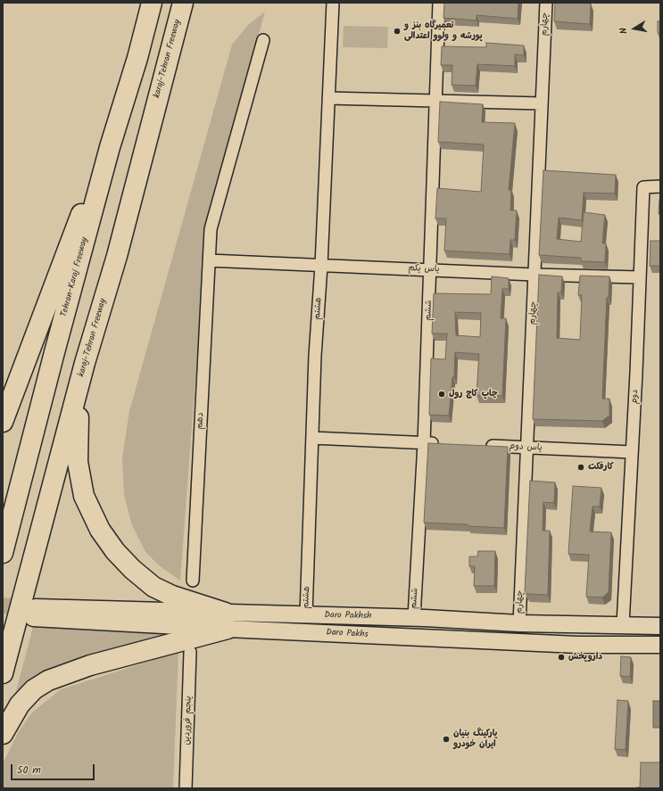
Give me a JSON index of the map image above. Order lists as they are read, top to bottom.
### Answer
{
  "streets": {
    "highway": ["karaj-Tehran Freeway", "Tehran-Karaj Freeway"],
    "street": [
      "چهارم",
      "یاس یکم",
      "هشتم",
      "ششم",
      "دوم",
      "دهم",
      "یاس دوم",
      "Daro Pakhsh",
      "Daro Pakhs",
      "پنجم فروردین"
    ]
  },
  "crossings": [
    ["چهارم", "یاس یکم"],
    ["چهارم", "یاس دوم"],
    ["چهارم", "Daro Pakhsh"],
    ["یاس یکم", "هشتم"],
    ["یاس یکم", "ششم"],
    ["یاس یکم", "دوم"],
    ["یاس یکم", "دهم"],
    ["هشتم", "Daro Pakhsh"],
    ["ششم", "Daro Pakhsh"],
    ["دوم", "یاس دوم"],
    ["دوم", "Daro Pakhsh"],
    ["Daro Pakhsh", "Daro Pakhs"]
  ],
  "places": [
    "تعمیرگاه بنز و پورشه و ولوو اعتدالی",
    "چاپ کاج رول",
    "کارفکت",
    "داروپخش",
    "پارکینگ بنیان ایران خودرو"
  ],
  "scale_bar": "50 m",
  "north": "left"
}
